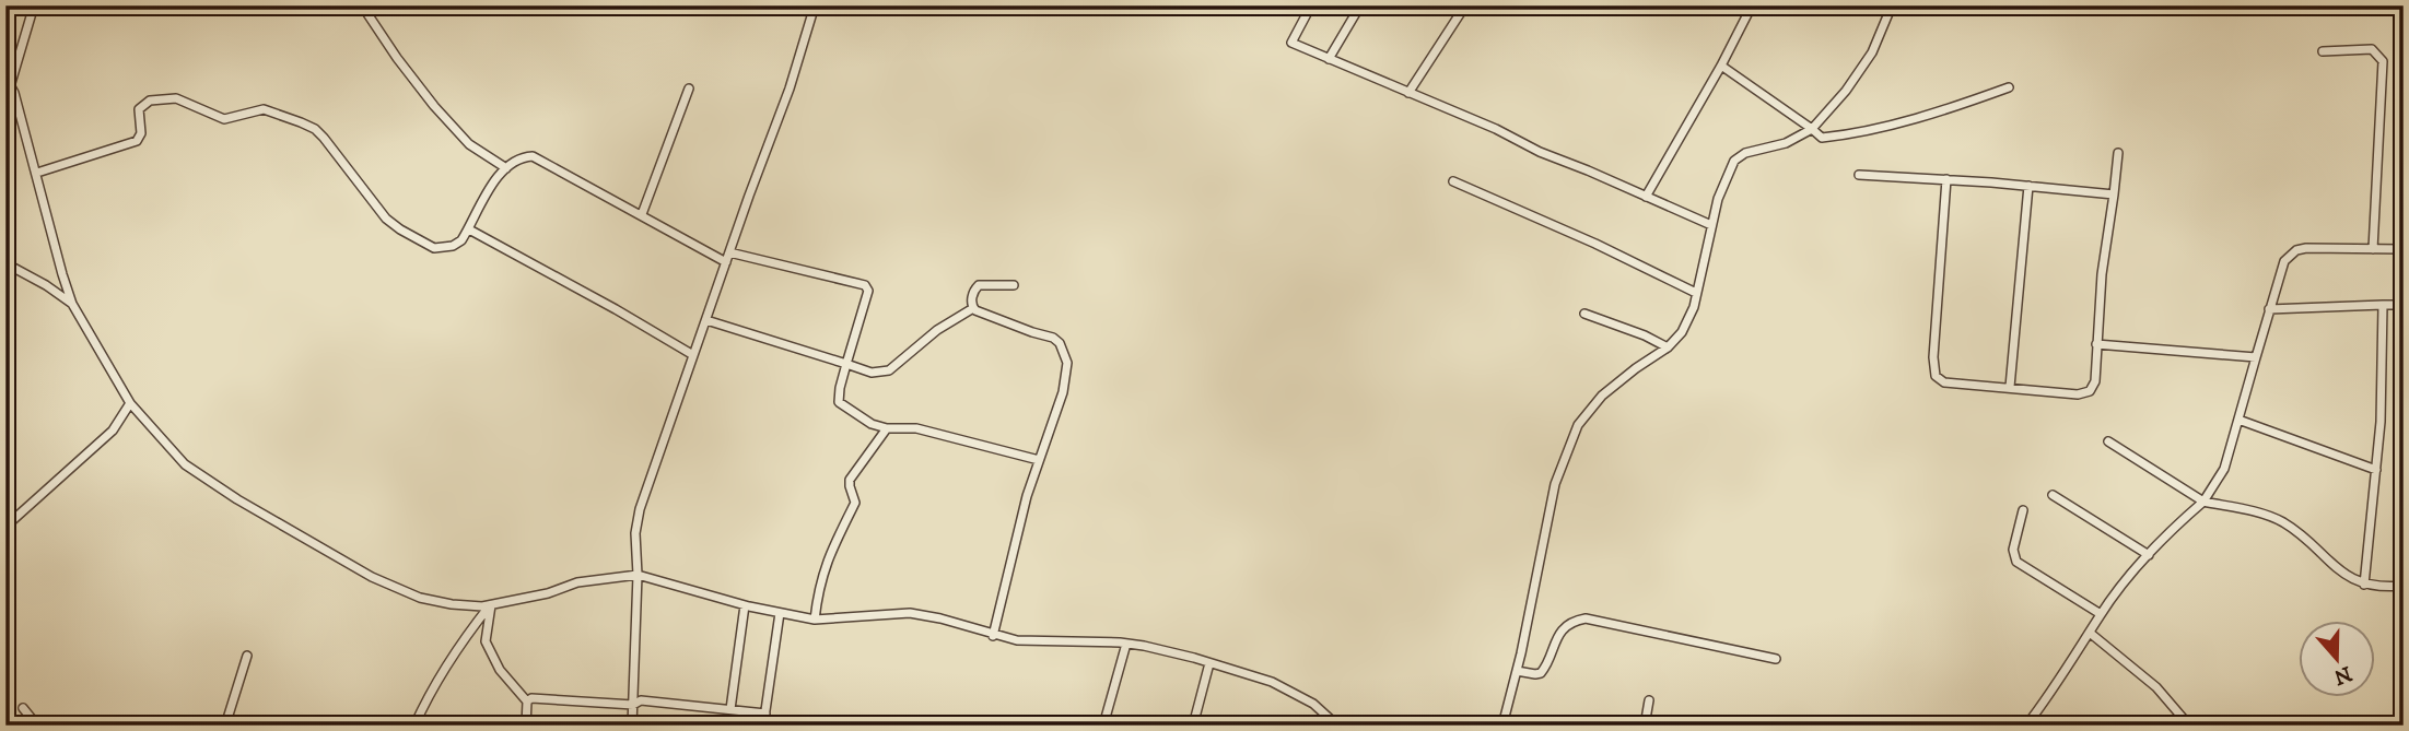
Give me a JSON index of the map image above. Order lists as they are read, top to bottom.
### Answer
{
  "north": "bottom"
}
